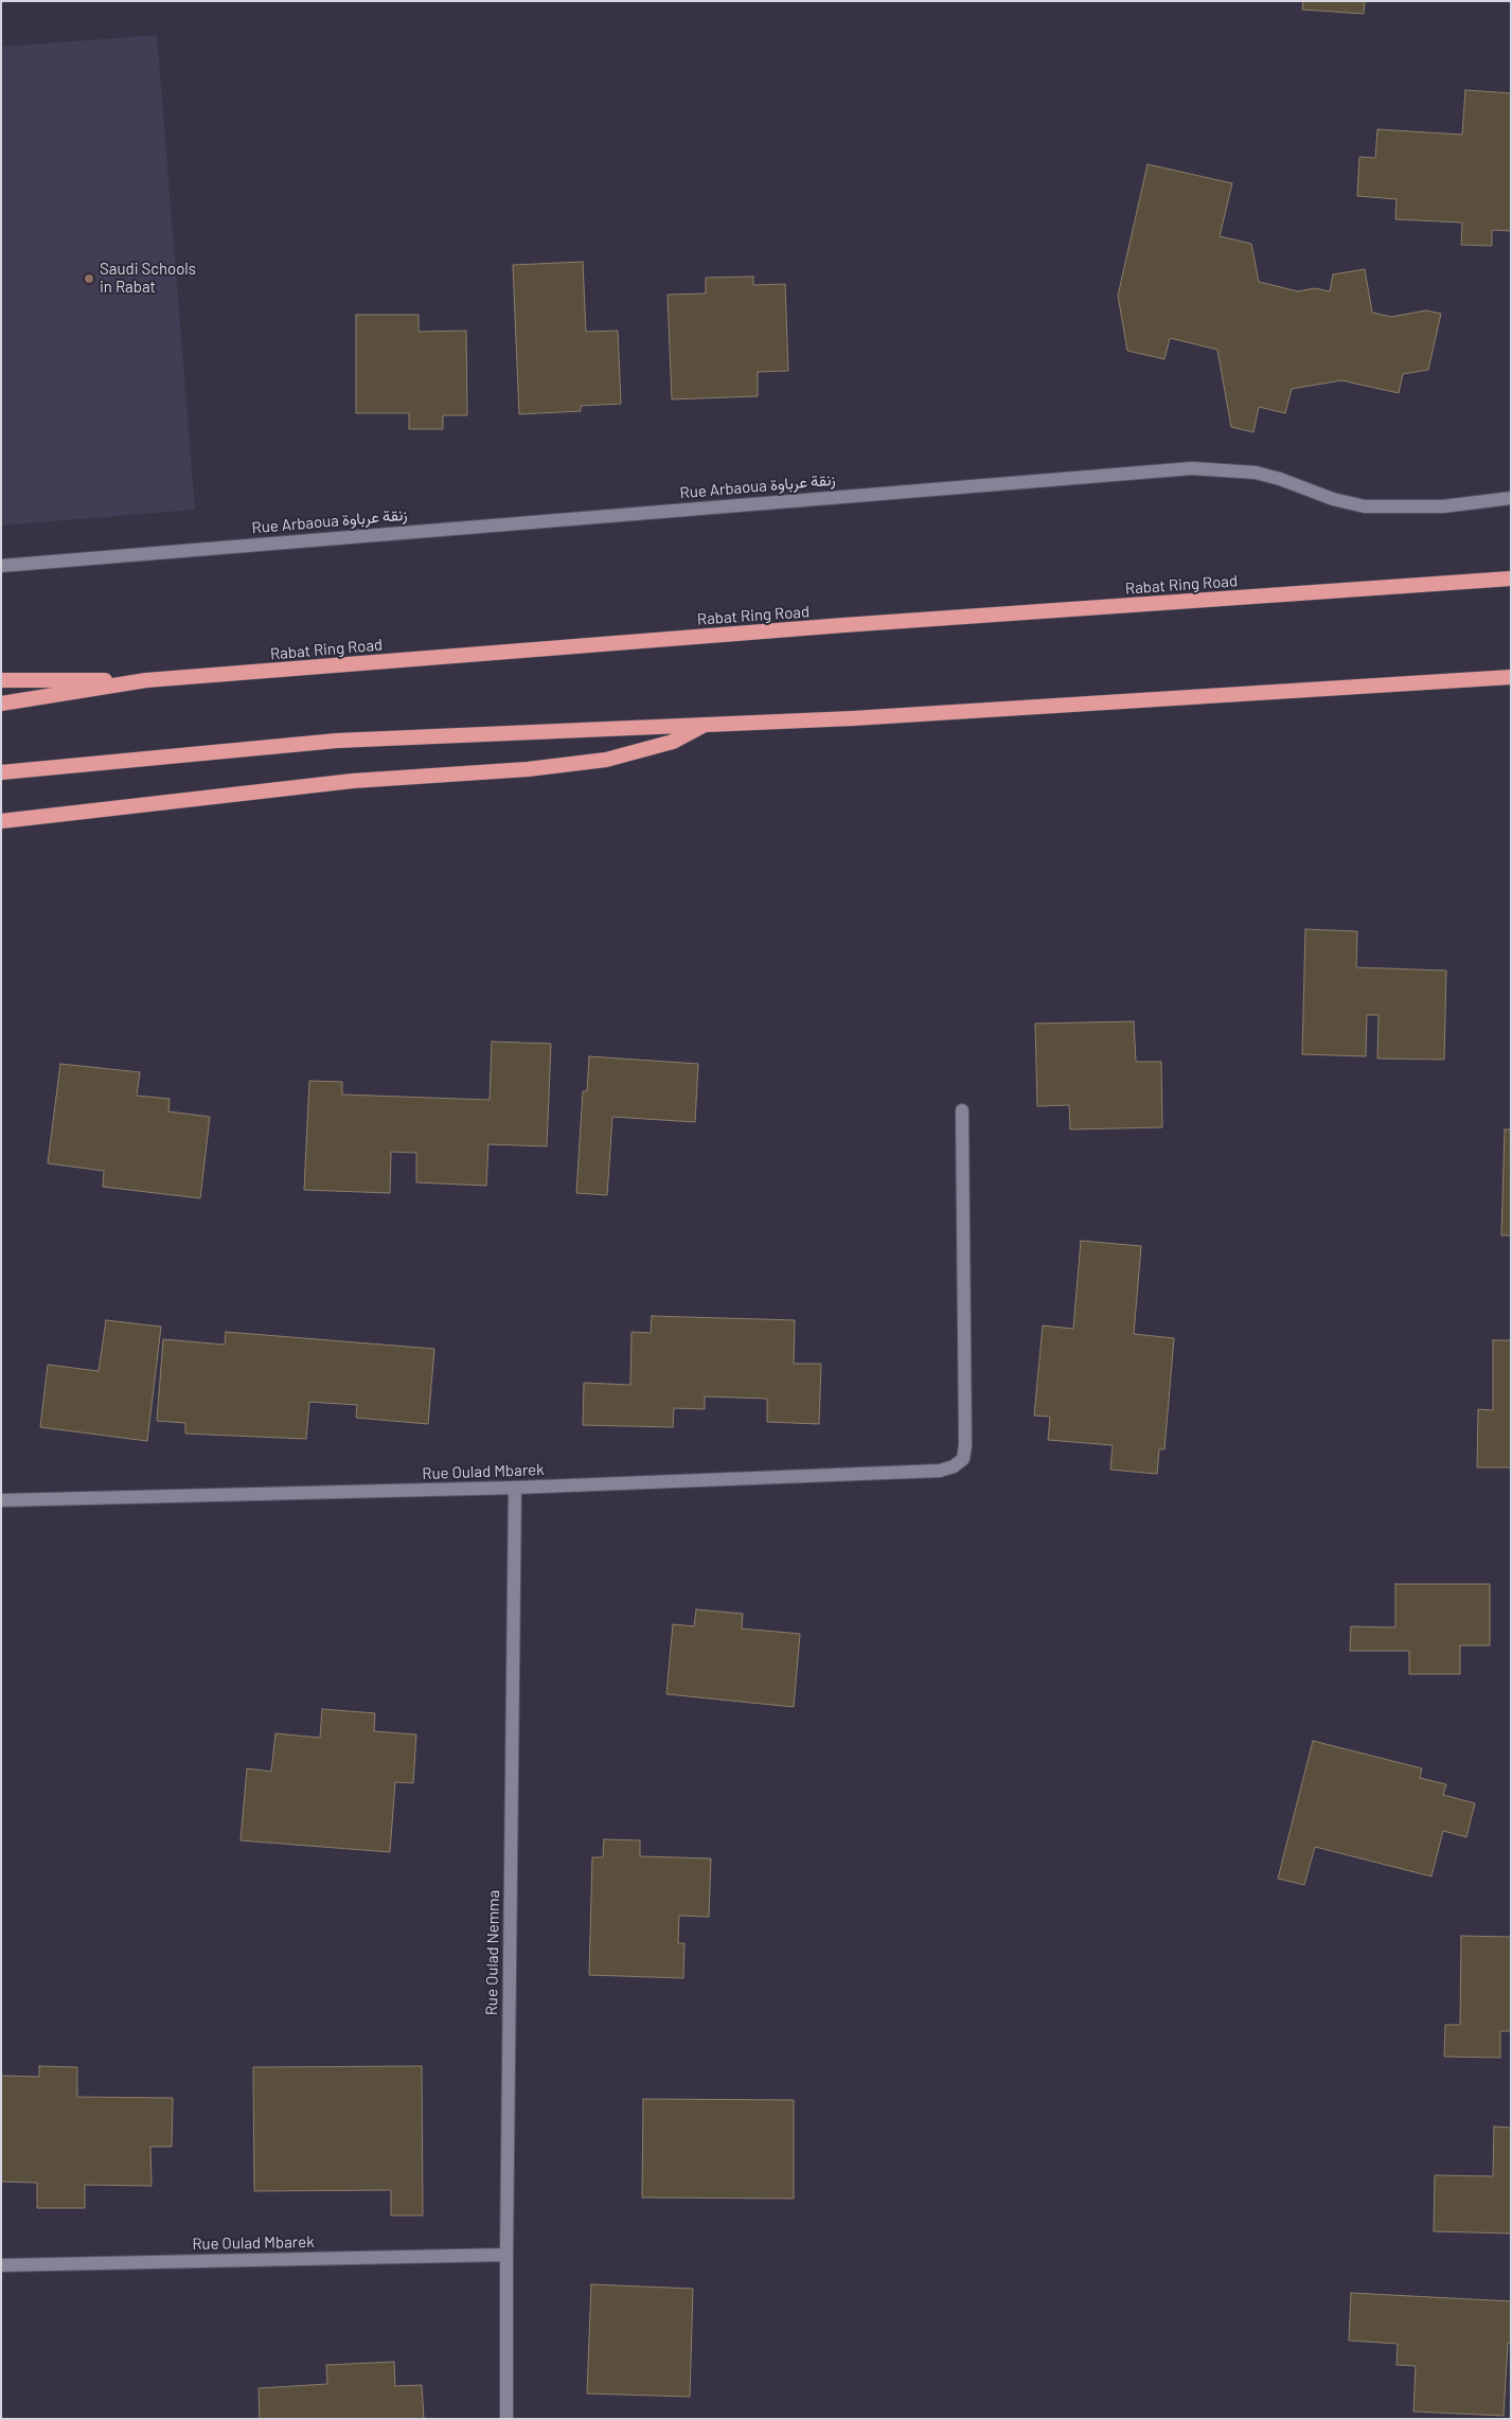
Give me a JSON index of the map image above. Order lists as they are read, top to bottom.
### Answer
{
  "streets": {
    "highway": ["Rabat Ring Road"],
    "street": ["Rue Arbaoua زنقة عرباوة", "Rue Oulad Mbarek", "Rue Oulad Nemma"]
  },
  "crossings": [
    ["Rue Oulad Mbarek", "Rue Oulad Nemma"]
  ],
  "places": ["Saudi Schools in Rabat"]
}
